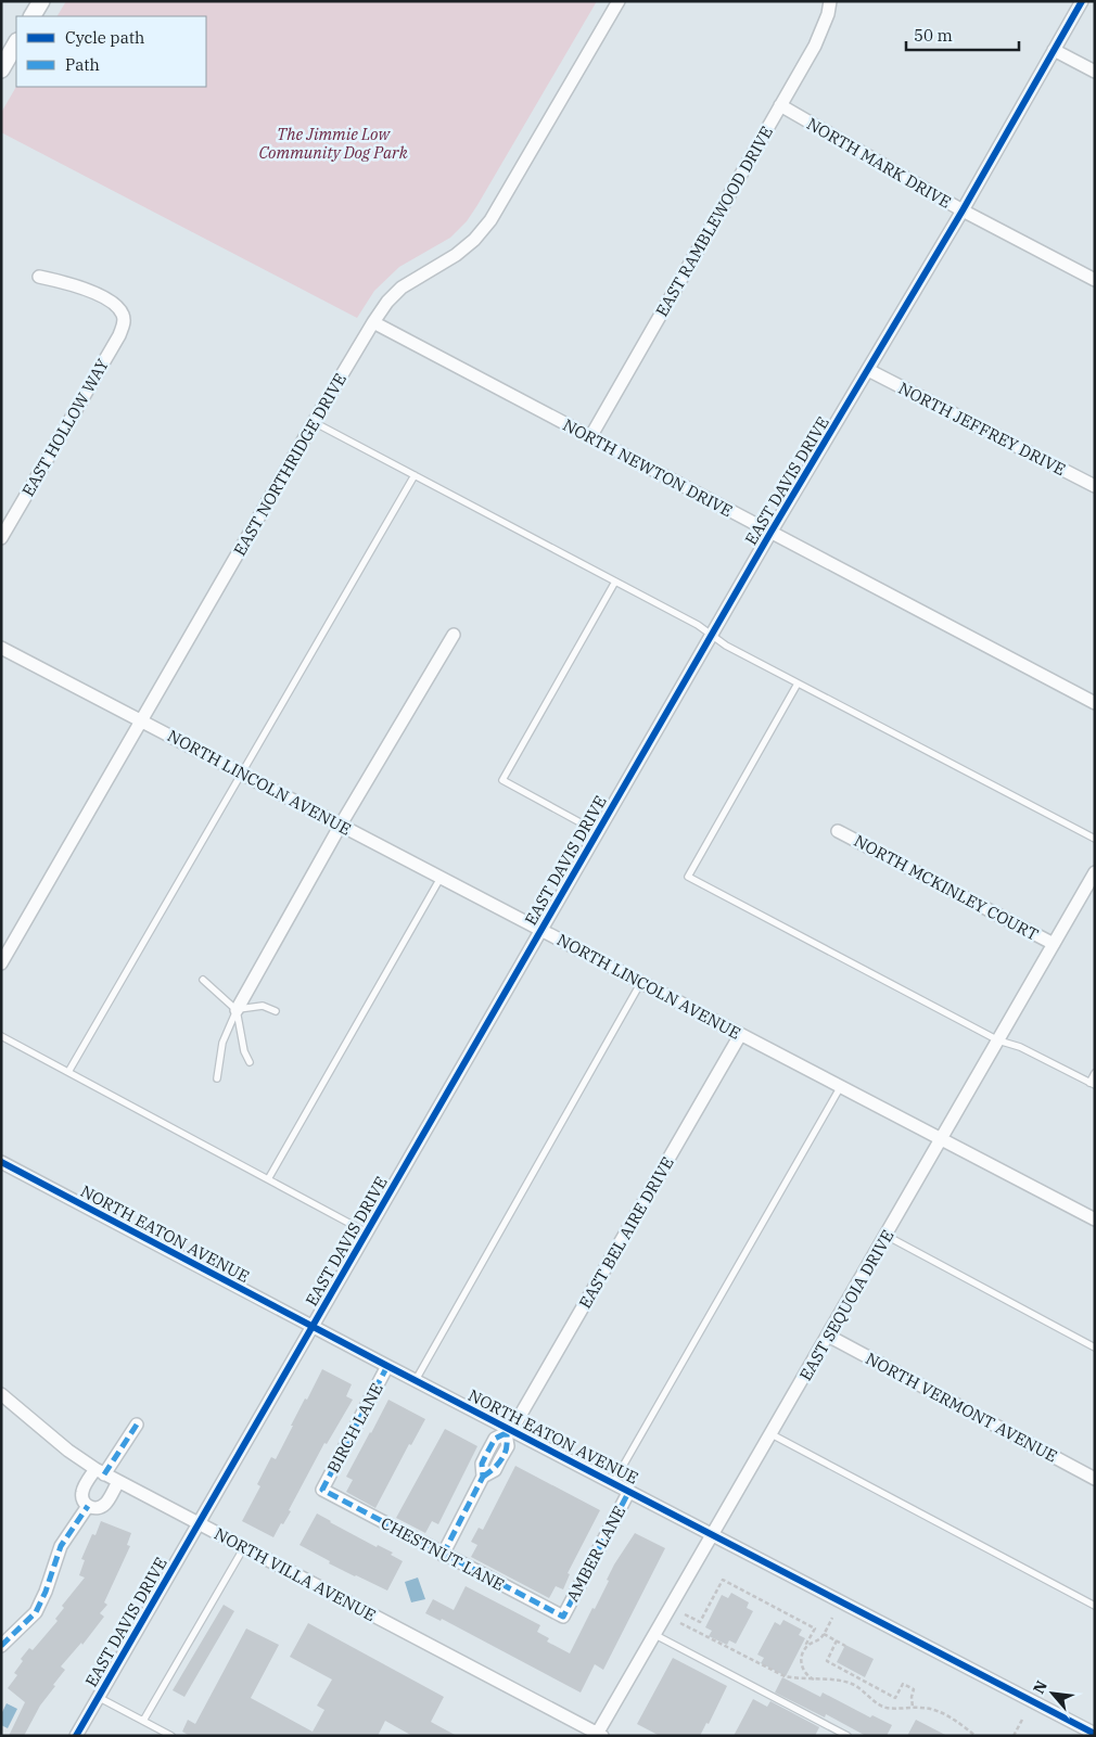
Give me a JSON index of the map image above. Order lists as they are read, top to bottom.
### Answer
{
  "streets": {
    "street": [
      "NORTH MARK DRIVE",
      "EAST RAMBLEWOOD DRIVE",
      "EAST HOLLOW WAY",
      "NORTH JEFFREY DRIVE",
      "EAST NORTHRIDGE DRIVE",
      "NORTH NEWTON DRIVE",
      "EAST DAVIS DRIVE",
      "NORTH LINCOLN AVENUE",
      "NORTH MCKINLEY COURT",
      "EAST BEL AIRE DRIVE",
      "NORTH EATON AVENUE",
      "EAST SEQUOIA DRIVE",
      "NORTH VERMONT AVENUE",
      "BIRCH LANE",
      "CHESTNUT LANE",
      "AMBER LANE",
      "NORTH VILLA AVENUE"
    ]
  },
  "crossings": [
    ["NORTH MARK DRIVE", "EAST RAMBLEWOOD DRIVE"],
    ["NORTH MARK DRIVE", "EAST DAVIS DRIVE"],
    ["EAST RAMBLEWOOD DRIVE", "NORTH NEWTON DRIVE"],
    ["NORTH JEFFREY DRIVE", "EAST DAVIS DRIVE"],
    ["EAST NORTHRIDGE DRIVE", "NORTH NEWTON DRIVE"],
    ["EAST NORTHRIDGE DRIVE", "NORTH LINCOLN AVENUE"],
    ["NORTH NEWTON DRIVE", "EAST DAVIS DRIVE"],
    ["EAST DAVIS DRIVE", "NORTH LINCOLN AVENUE"],
    ["EAST DAVIS DRIVE", "NORTH EATON AVENUE"],
    ["EAST DAVIS DRIVE", "NORTH VILLA AVENUE"],
    ["NORTH LINCOLN AVENUE", "EAST BEL AIRE DRIVE"],
    ["NORTH LINCOLN AVENUE", "EAST SEQUOIA DRIVE"],
    ["NORTH MCKINLEY COURT", "EAST SEQUOIA DRIVE"],
    ["EAST BEL AIRE DRIVE", "NORTH EATON AVENUE"],
    ["EAST BEL AIRE DRIVE", "CHESTNUT LANE"],
    ["NORTH EATON AVENUE", "EAST SEQUOIA DRIVE"],
    ["NORTH EATON AVENUE", "BIRCH LANE"],
    ["NORTH EATON AVENUE", "AMBER LANE"],
    ["EAST SEQUOIA DRIVE", "NORTH VERMONT AVENUE"],
    ["EAST SEQUOIA DRIVE", "NORTH VILLA AVENUE"],
    ["BIRCH LANE", "CHESTNUT LANE"],
    ["CHESTNUT LANE", "AMBER LANE"]
  ],
  "parks": ["The Jimmie Low Community Dog Park"],
  "legend": ["Cycle path", "Path"],
  "scale_bar": "50 m",
  "north": "top left"
}
